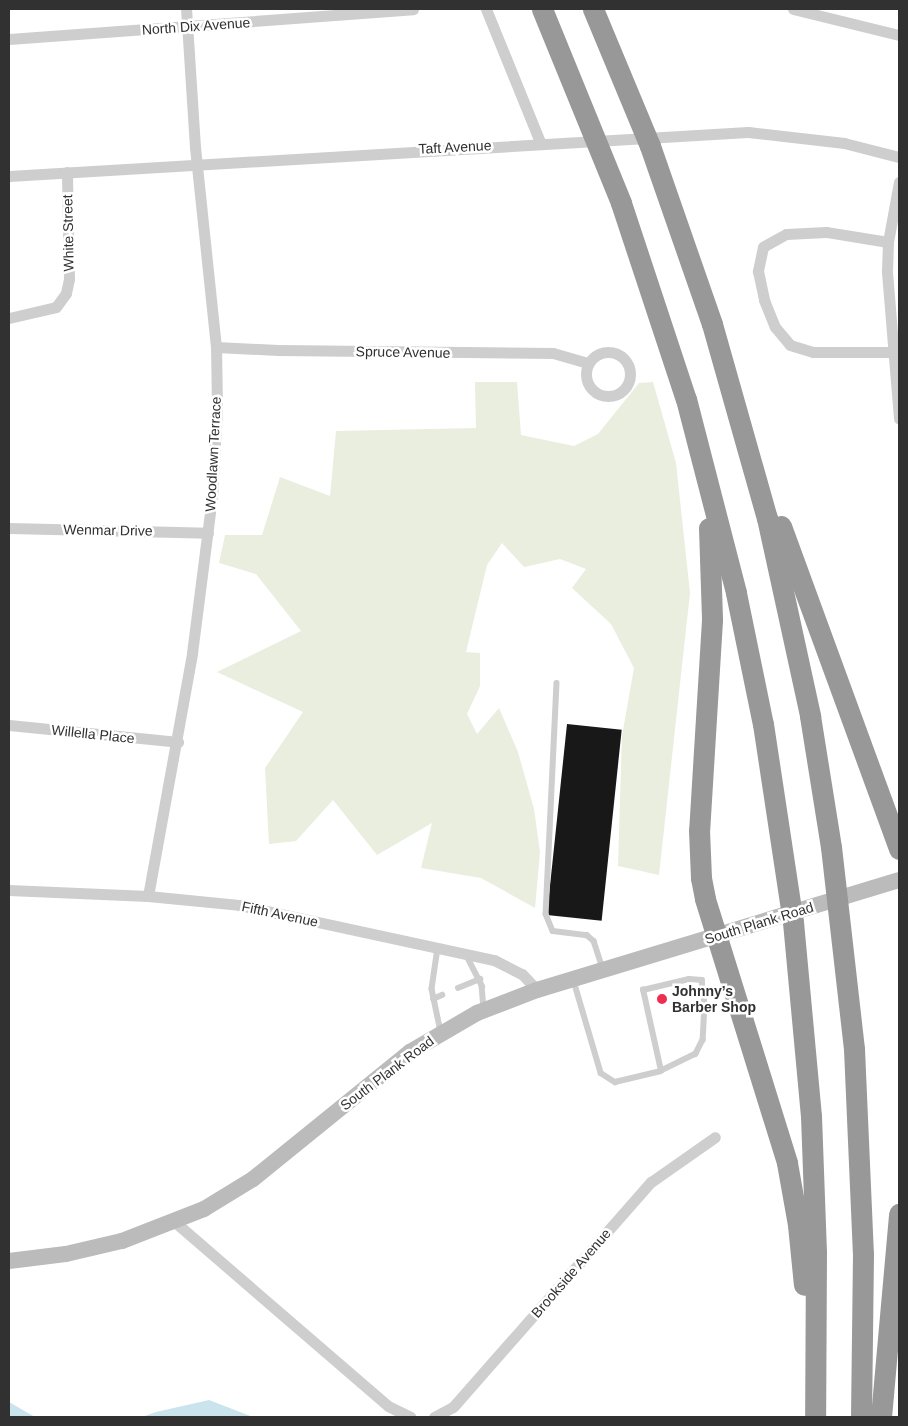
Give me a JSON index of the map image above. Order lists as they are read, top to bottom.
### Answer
{
  "streets": {
    "main road": ["South Plank Road"],
    "street": [
      "North Dix Avenue",
      "Taft Avenue",
      "White Street",
      "Spruce Avenue",
      "Woodlawn Terrace",
      "Wenmar Drive",
      "Willella Place",
      "Fifth Avenue",
      "Brookside Avenue"
    ]
  },
  "crossings": [
    ["North Dix Avenue", "Woodlawn Terrace"],
    ["Taft Avenue", "White Street"],
    ["Taft Avenue", "Woodlawn Terrace"],
    ["Spruce Avenue", "Woodlawn Terrace"],
    ["Woodlawn Terrace", "Wenmar Drive"],
    ["Woodlawn Terrace", "Willella Place"],
    ["Woodlawn Terrace", "Fifth Avenue"],
    ["Fifth Avenue", "South Plank Road"]
  ],
  "places": ["Johnny’s Barber Shop"]
}
